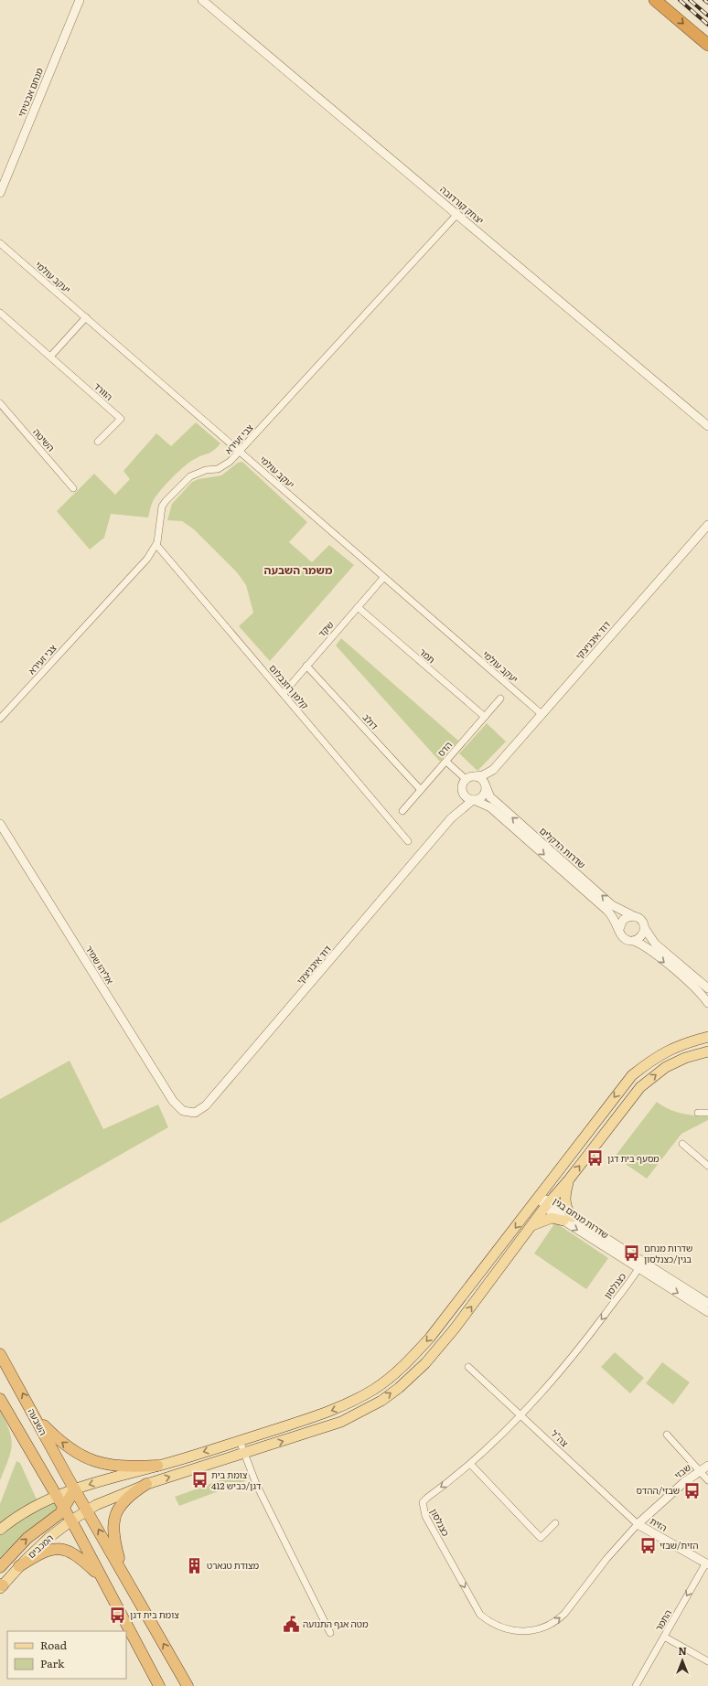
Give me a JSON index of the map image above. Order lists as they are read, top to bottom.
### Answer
{
  "streets": {
    "highway": ["השבעה"],
    "main road": ["המכבים"],
    "street": [
      "מנחם אבטיחי",
      "יצחק קורדובה",
      "יעקב עולמי",
      "הוורד",
      "צבי זעירא",
      "השיטה",
      "שקד",
      "דוד איבניצקי",
      "תמר",
      "קלמן רוזנבלום",
      "דולב",
      "הדס",
      "שדרות הדקלים",
      "אליהו שמיר",
      "שדרות מנחם בגין",
      "כצנלסון",
      "צה\"ל",
      "שבזי",
      "הזית",
      "התמר"
    ]
  },
  "crossings": [
    ["יצחק קורדובה", "צבי זעירא"],
    ["יעקב עולמי", "צבי זעירא"],
    ["יעקב עולמי", "שקד"],
    ["יעקב עולמי", "דוד איבניצקי"],
    ["צבי זעירא", "קלמן רוזנבלום"],
    ["שקד", "תמר"],
    ["שקד", "קלמן רוזנבלום"],
    ["שקד", "דולב"],
    ["דוד איבניצקי", "שדרות הדקלים"],
    ["דוד איבניצקי", "אליהו שמיר"],
    ["תמר", "הדס"],
    ["דולב", "הדס"],
    ["שדרות מנחם בגין", "כצנלסון"],
    ["שדרות מנחם בגין", "המכבים"],
    ["כצנלסון", "צה\"ל"],
    ["כצנלסון", "שבזי"],
    ["כצנלסון", "הזית"],
    ["השבעה", "המכבים"],
    ["צה\"ל", "שבזי"],
    ["צה\"ל", "הזית"],
    ["שבזי", "הזית"],
    ["הזית", "התמר"]
  ],
  "one_way": ["התמר"],
  "districts": ["משמר השבעה"],
  "places": {
    "bus stop": [
      "מסעף בית דגן",
      "שדרות מנחם בגין/כצנלסון",
      "צומת בית דגן/כביש 412",
      "שבזי/ההדס",
      "הזית/שבזי",
      "צומת בית דגן"
    ],
    "building": ["מצודת טגארט"],
    "public building": ["מטה אגף התנועה"]
  },
  "legend": ["Road", "Park"],
  "north": "top"
}
